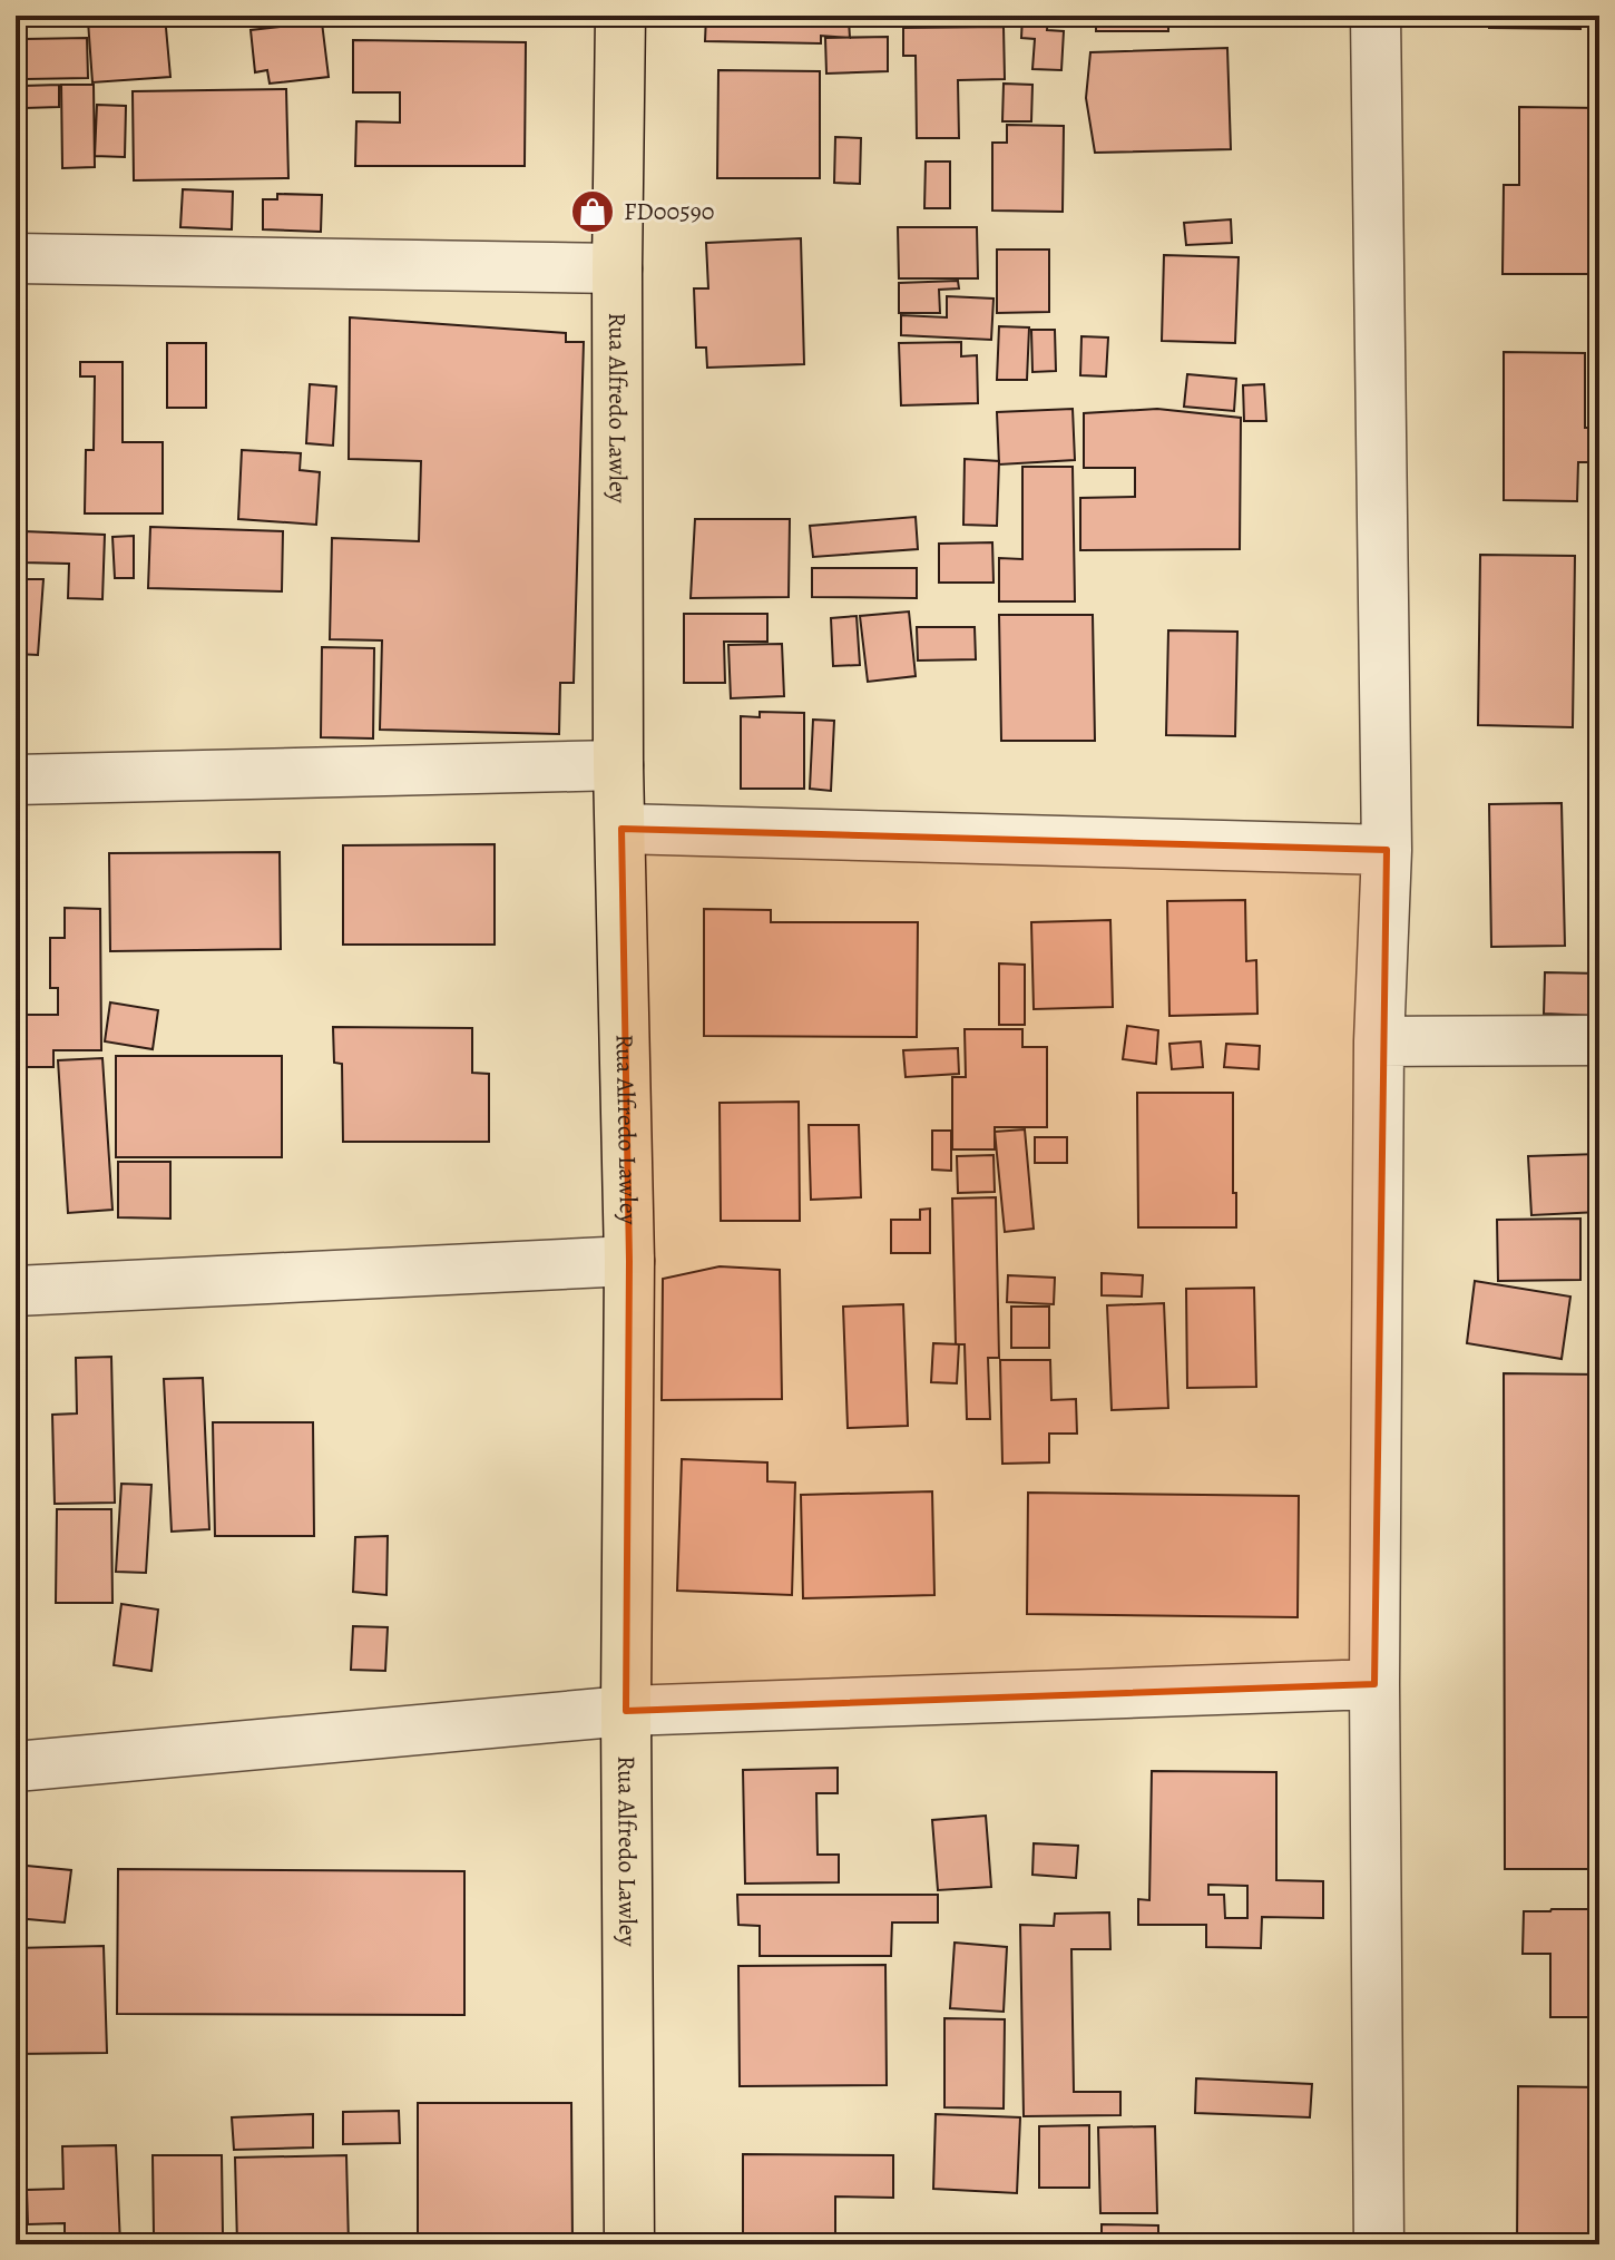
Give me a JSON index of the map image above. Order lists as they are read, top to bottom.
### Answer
{
  "streets": {
    "main road": ["Rua Alfredo Lawley"]
  },
  "places": {
    "shop": ["FD00590"]
  }
}
